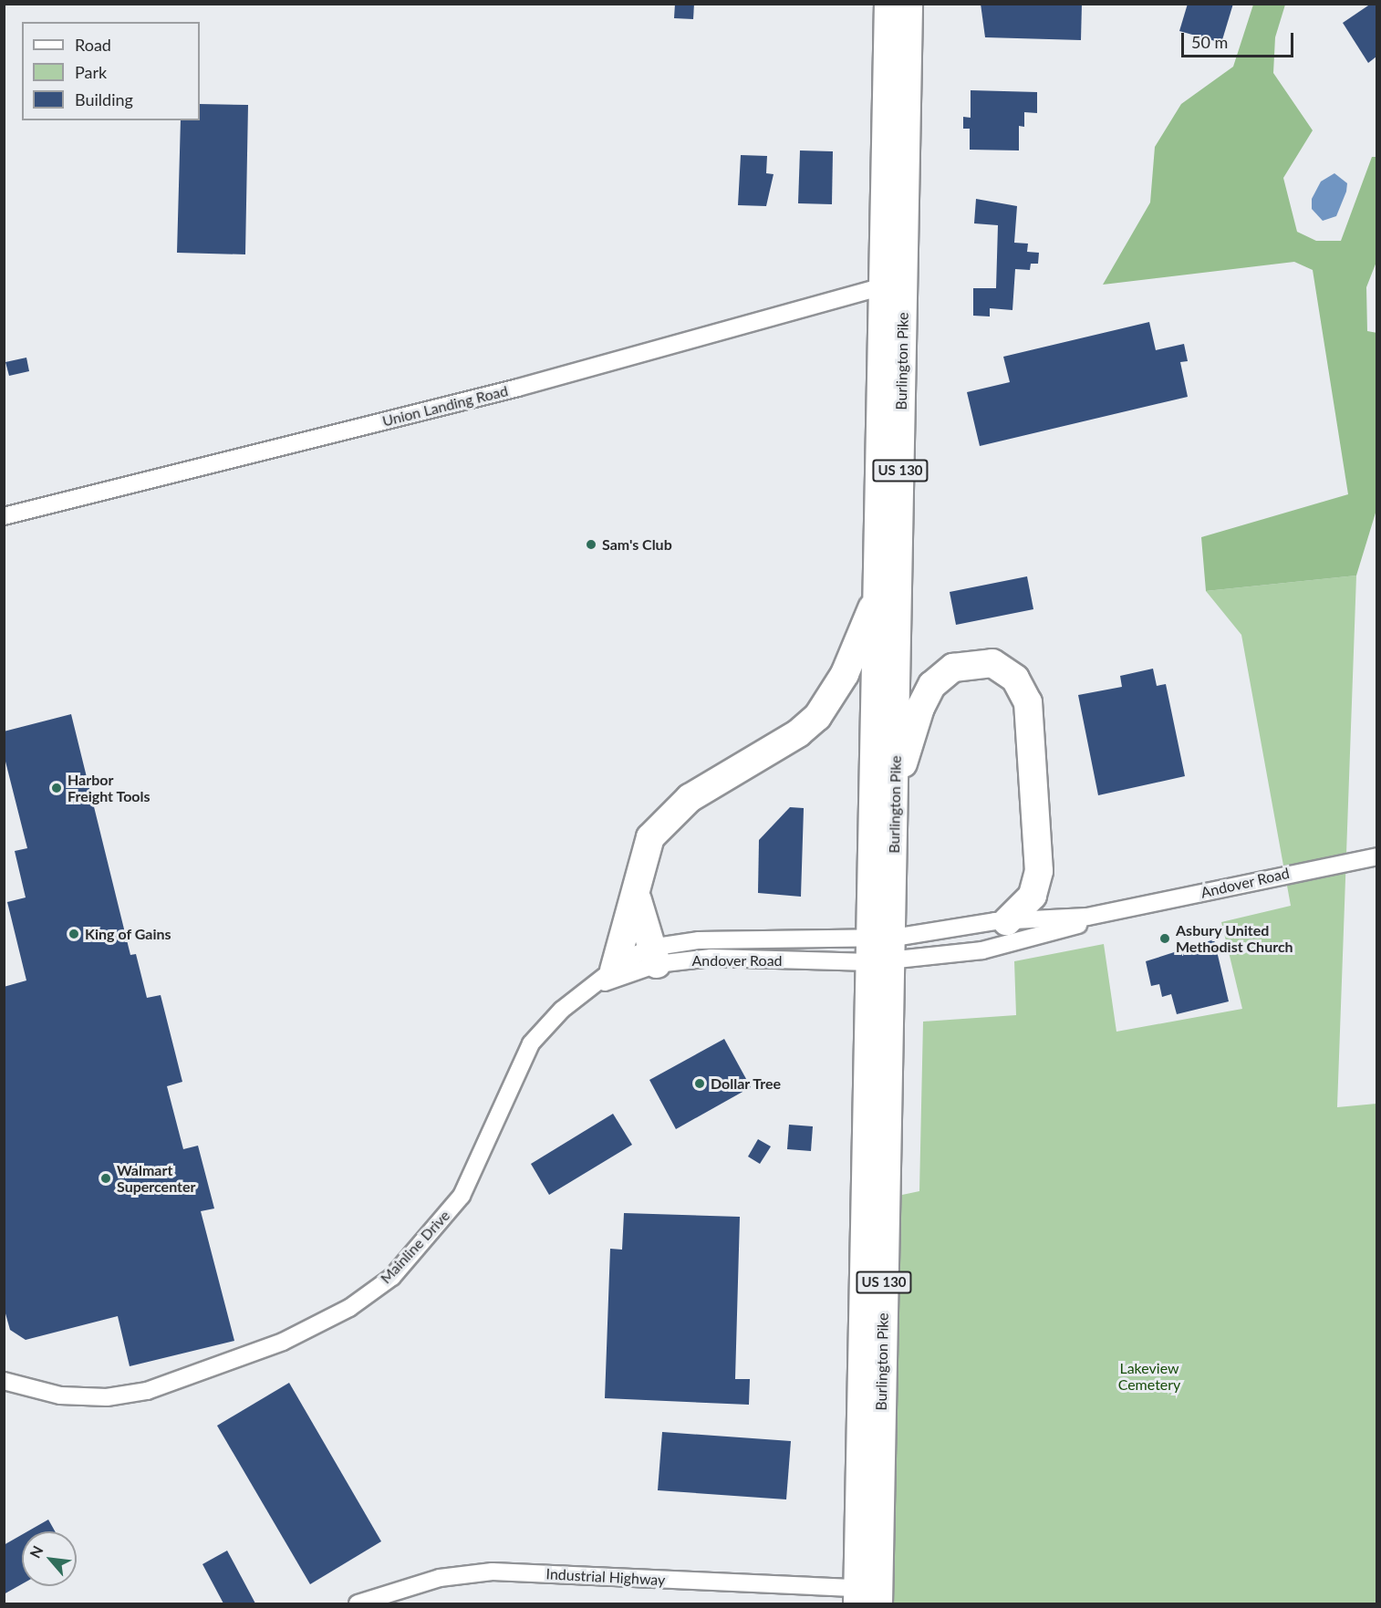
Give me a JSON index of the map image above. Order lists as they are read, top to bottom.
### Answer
{
  "streets": {
    "highway": ["Burlington Pike", "US 130"],
    "street": [
      "Union Landing Road",
      "Andover Road",
      "Mainline Drive",
      "Industrial Highway"
    ]
  },
  "crossings": [
    ["Burlington Pike", "Union Landing Road"],
    ["Burlington Pike", "Andover Road"],
    ["Burlington Pike", "Industrial Highway"],
    ["Andover Road", "Mainline Drive"]
  ],
  "parks": ["Lakeview Cemetery"],
  "places": [
    "Sam's Club",
    "Harbor Freight Tools",
    "King of Gains",
    "Asbury United Methodist Church",
    "Dollar Tree",
    "Walmart Supercenter"
  ],
  "legend": ["Road", "Park", "Building"],
  "scale_bar": "50 m",
  "north": "top left"
}
